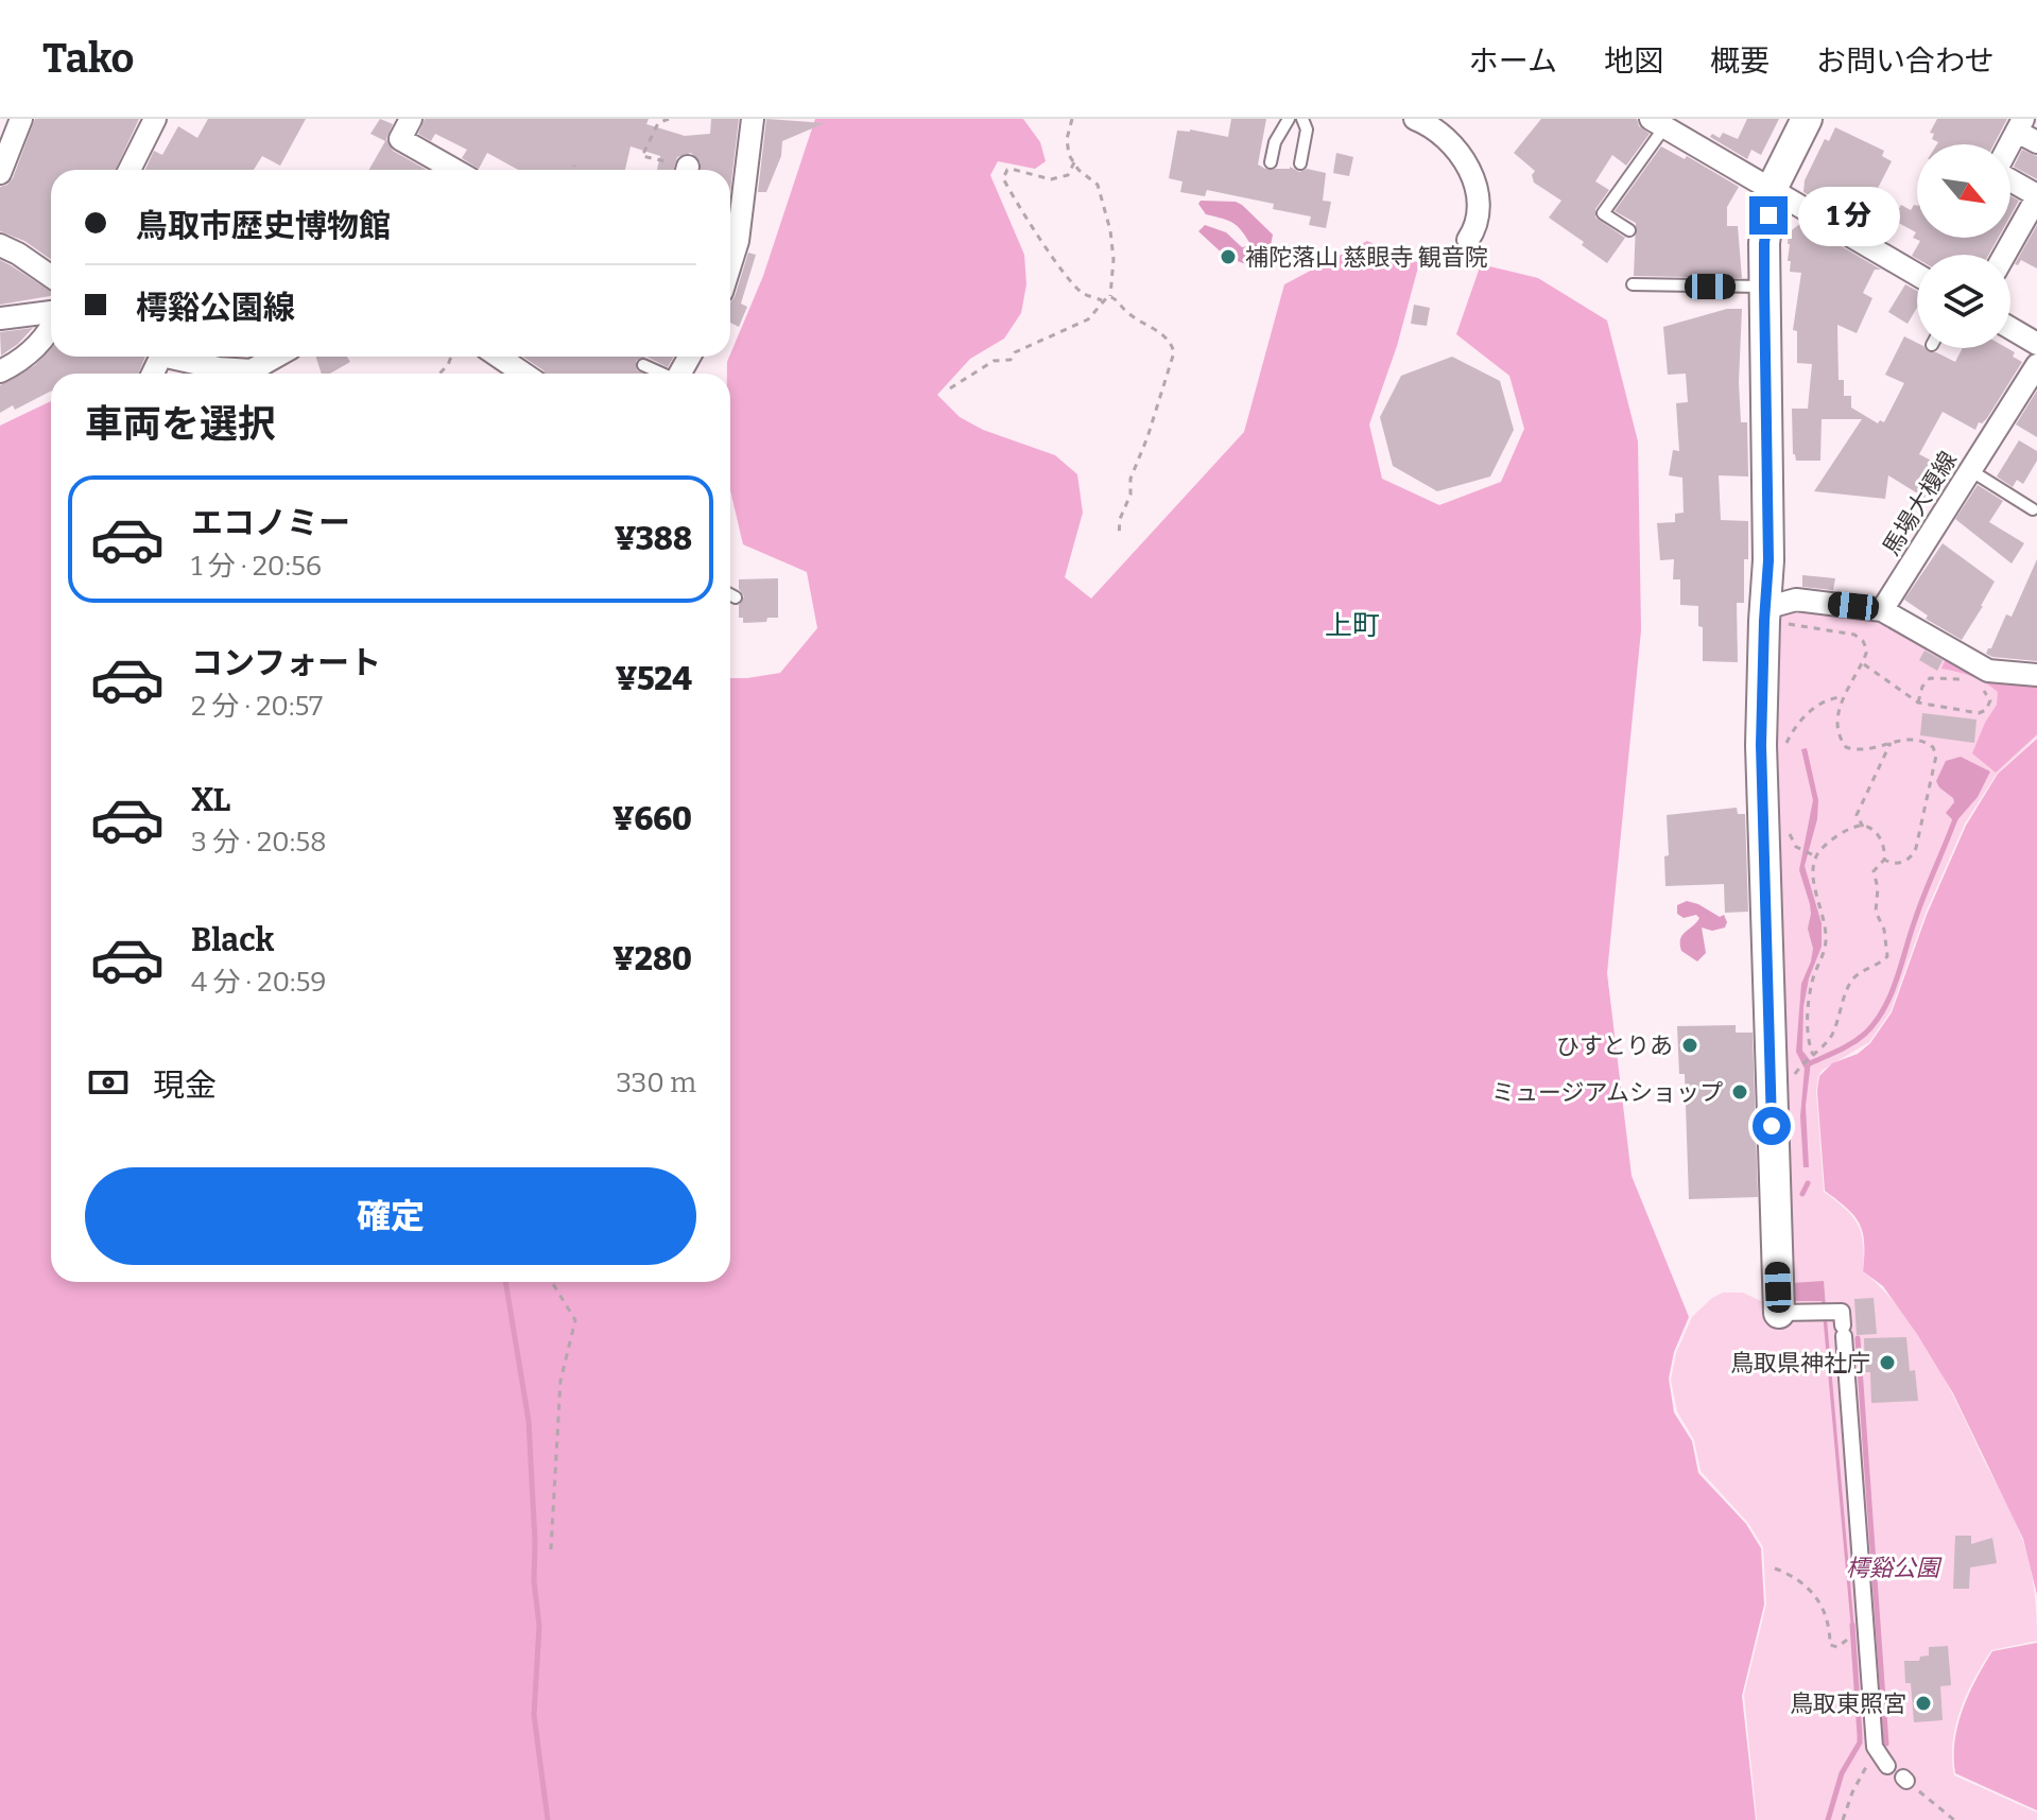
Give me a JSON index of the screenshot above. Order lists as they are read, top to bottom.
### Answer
{
  "streets": {
    "street": ["馬場大榎線"]
  },
  "districts": ["上町"],
  "parks": ["樗谿公園"],
  "places": [
    "補陀落山 慈眼寺 観音院",
    "ひすとりあ",
    "ミュージアムショップ",
    "鳥取県神社庁",
    "鳥取東照宮"
  ],
  "north": "bottom right",
  "page": {
    "header": "Tako",
    "nav": [
      "ホーム",
      "地図",
      "概要",
      "お問い合わせ"
    ],
    "banner": ["鳥取市歴史博物館", "樗谿公園線"],
    "bubble": "1 分",
    "heading": "車両を選択",
    "list": [
      {
        "name": "エコノミー",
        "note": "1 分 · 20:56",
        "value": "¥388"
      },
      {
        "name": "コンフォート",
        "note": "2 分 · 20:57",
        "value": "¥524"
      },
      {
        "name": "XL",
        "note": "3 分 · 20:58",
        "value": "¥660"
      },
      {
        "name": "Black",
        "note": "4 分 · 20:59",
        "value": "¥280"
      }
    ],
    "pay": ["現金", "330 m"],
    "buttons": "確定"
  }
}
